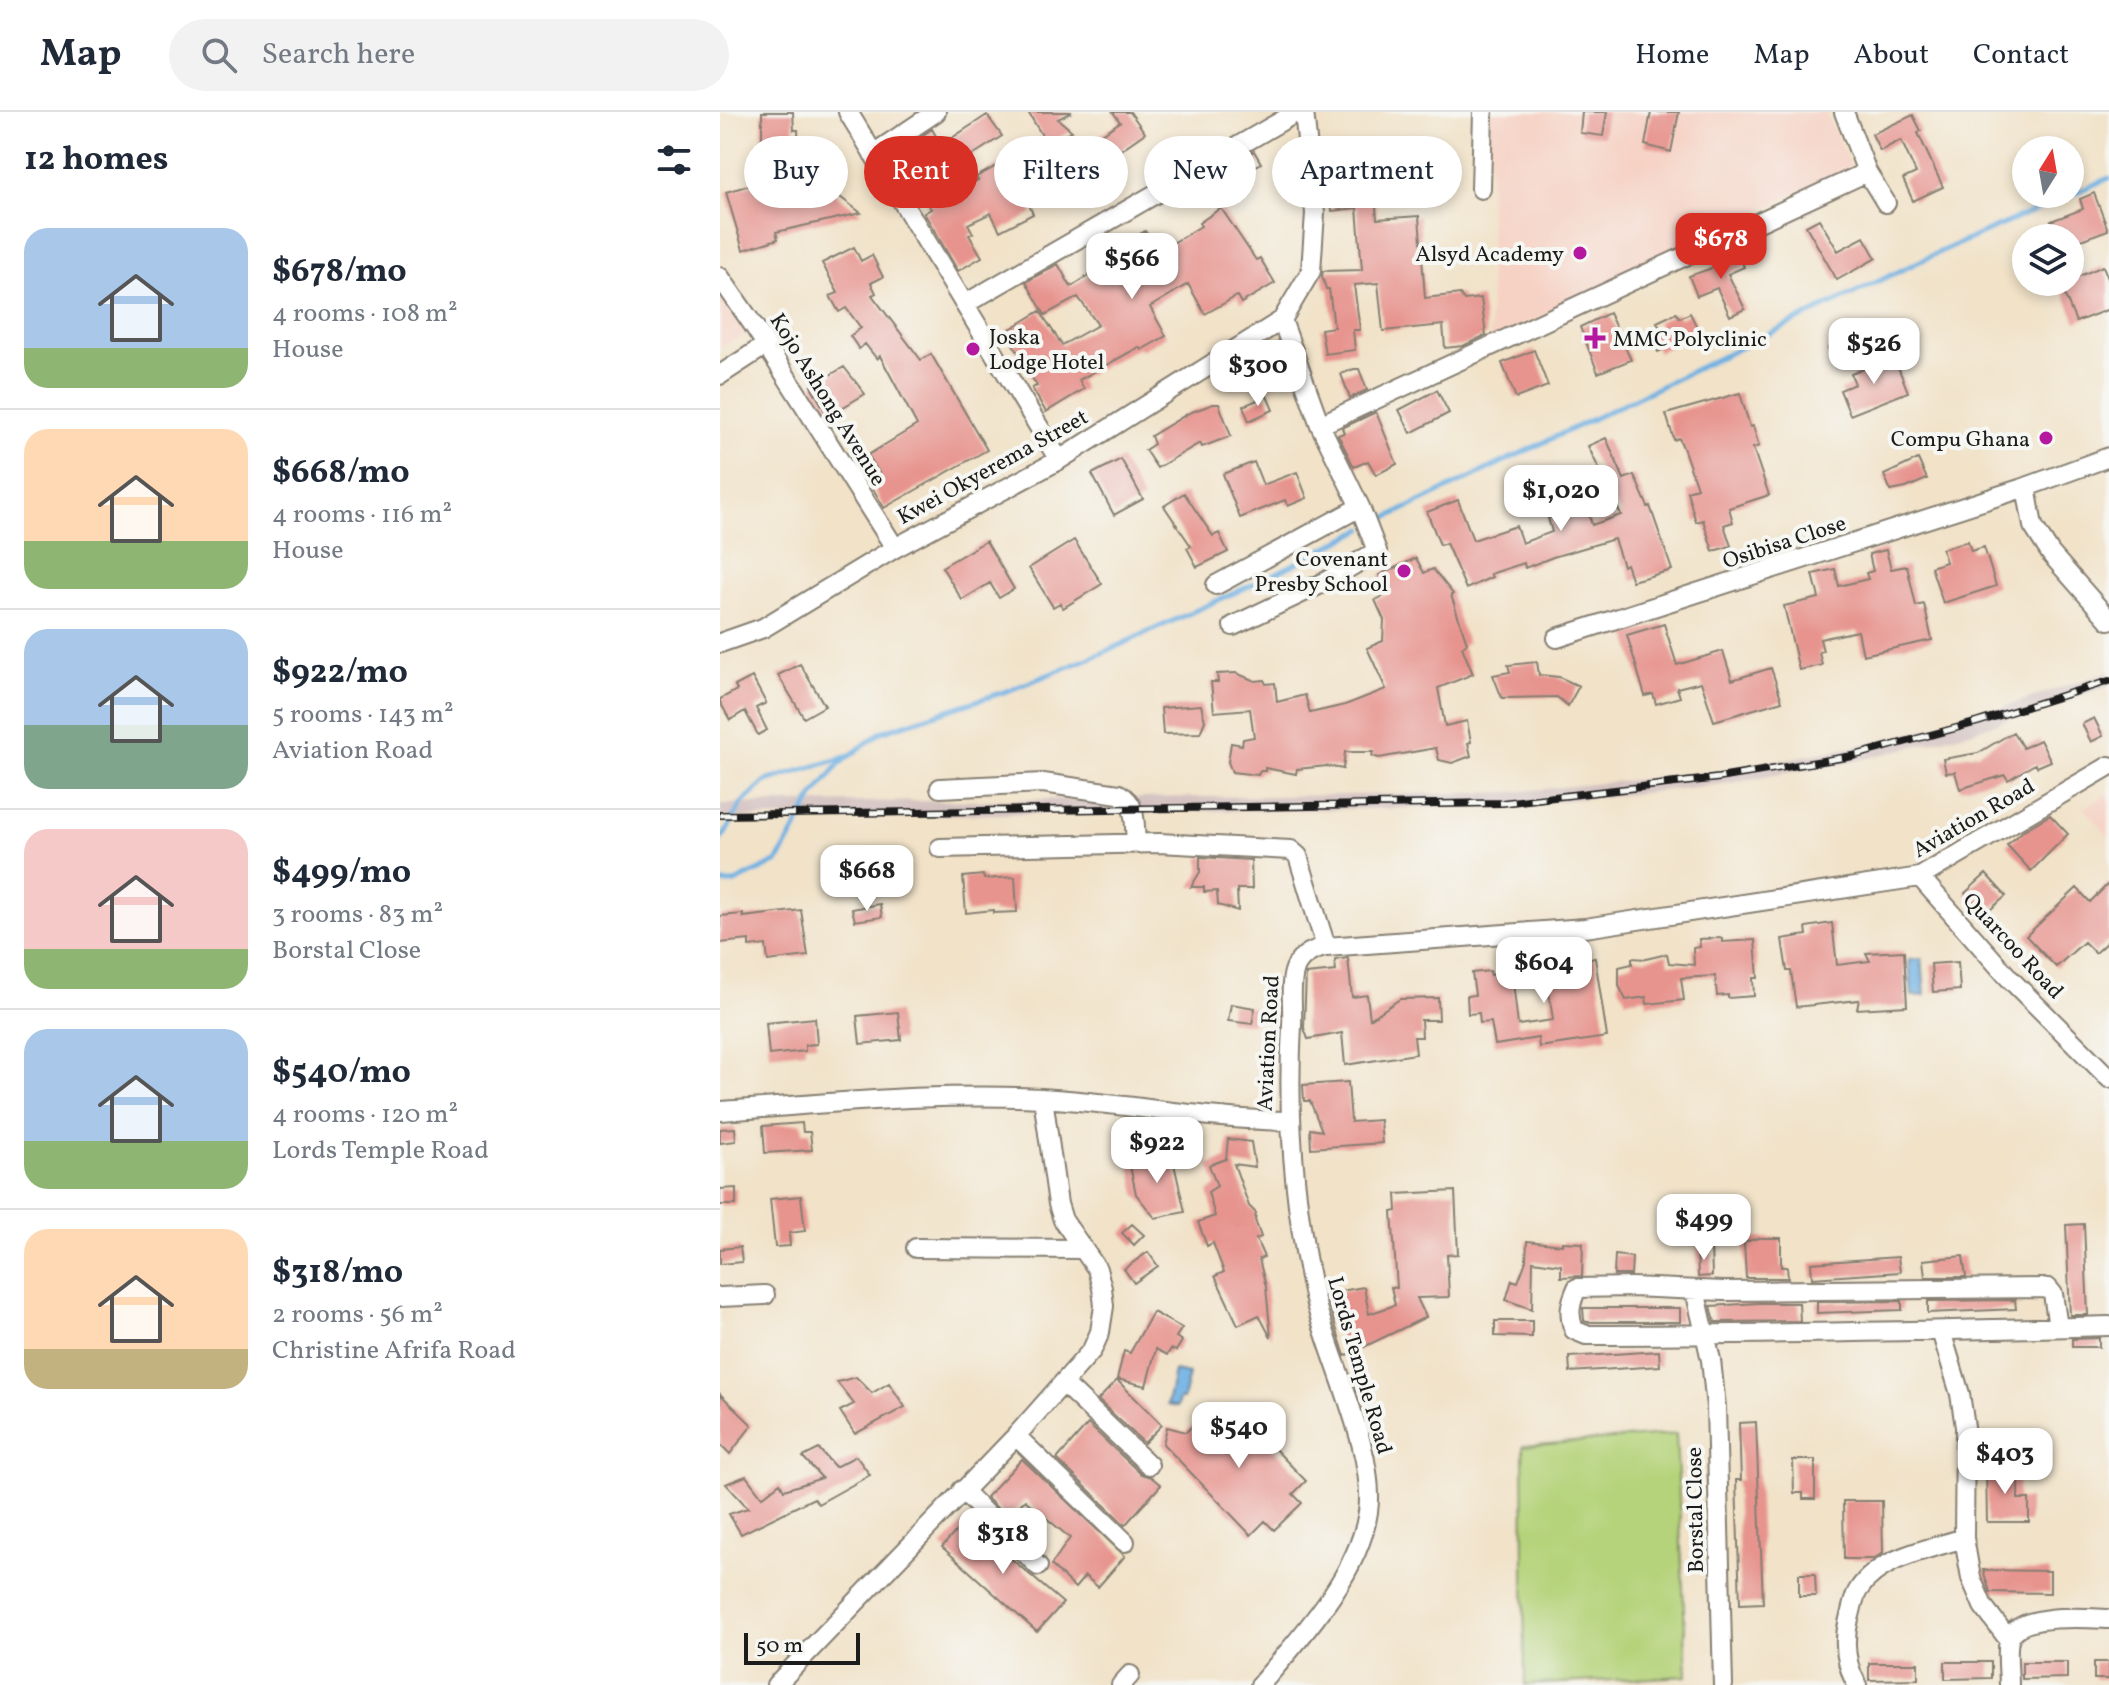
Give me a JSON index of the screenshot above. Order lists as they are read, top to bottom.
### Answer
{
  "streets": {
    "street": [
      "Kojo Ashong Avenue",
      "Kwei Okyerema Street",
      "Osibisa Close",
      "Aviation Road",
      "Quarcoo Road",
      "Lords Temple Road",
      "Borstal Close"
    ]
  },
  "crossings": [
    ["Kojo Ashong Avenue", "Kwei Okyerema Street"],
    ["Aviation Road", "Quarcoo Road"],
    ["Aviation Road", "Lords Temple Road"]
  ],
  "places": {
    "other": [
      "Alsyd Academy",
      "Joska Lodge Hotel",
      "Compu Ghana",
      "Covenant Presby School"
    ],
    "health": ["MMC Polyclinic"]
  },
  "scale_bar": "50 m",
  "north": "top",
  "page": {
    "header": "Map",
    "search": "Search here",
    "nav": [
      "Home",
      "Map",
      "About",
      "Contact"
    ],
    "heading": "12 homes",
    "chip": [
      "Buy",
      "Rent",
      "Filters",
      "New",
      "Apartment"
    ],
    "list": [
      {
        "name": "$678/mo",
        "note": "4 rooms · 108 m² · House"
      },
      {
        "name": "$668/mo",
        "note": "4 rooms · 116 m² · House"
      },
      {
        "name": "$922/mo",
        "note": "5 rooms · 143 m² · Aviation Road"
      },
      {
        "name": "$499/mo",
        "note": "3 rooms · 83 m² · Borstal Close"
      },
      {
        "name": "$540/mo",
        "note": "4 rooms · 120 m² · Lords Temple Road"
      },
      {
        "name": "$318/mo",
        "note": "2 rooms · 56 m² · Christine Afrifa Road"
      }
    ],
    "price": [
      "$678",
      "$566",
      "$526",
      "$300",
      "$1,020",
      "$668",
      "$604",
      "$922",
      "$499",
      "$540",
      "$403",
      "$318"
    ],
    "scale": "50 m"
  }
}
